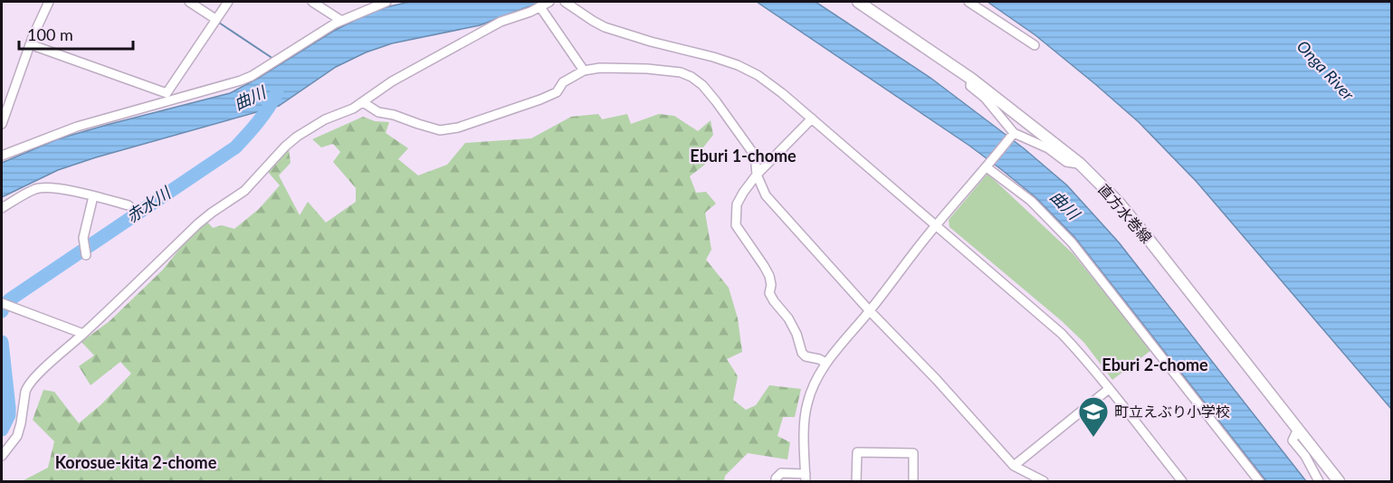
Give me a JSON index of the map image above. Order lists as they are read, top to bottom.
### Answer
{
  "streets": {
    "main road": ["直方水巻線"]
  },
  "districts": ["Eburi 1-chome", "Eburi 2-chome", "Korosue-kita 2-chome"],
  "water": ["Onga River", "曲川", "赤水川"],
  "places": {
    "school or university": ["町立えぶり小学校"]
  },
  "scale_bar": "100 m"
}
